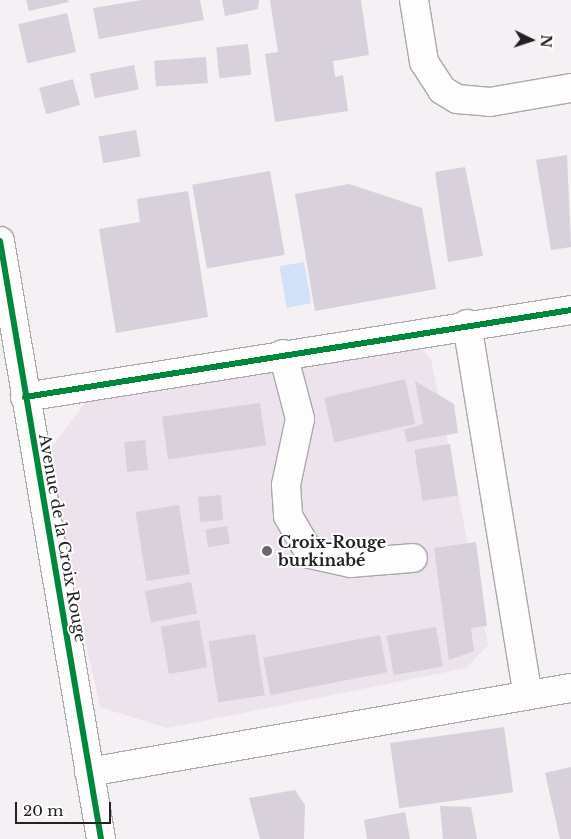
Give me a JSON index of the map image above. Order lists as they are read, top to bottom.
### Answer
{
  "streets": {
    "street": ["Avenue de la Croix Rouge"]
  },
  "places": ["Croix-Rouge burkinabé"],
  "scale_bar": "20 m",
  "north": "right"
}
